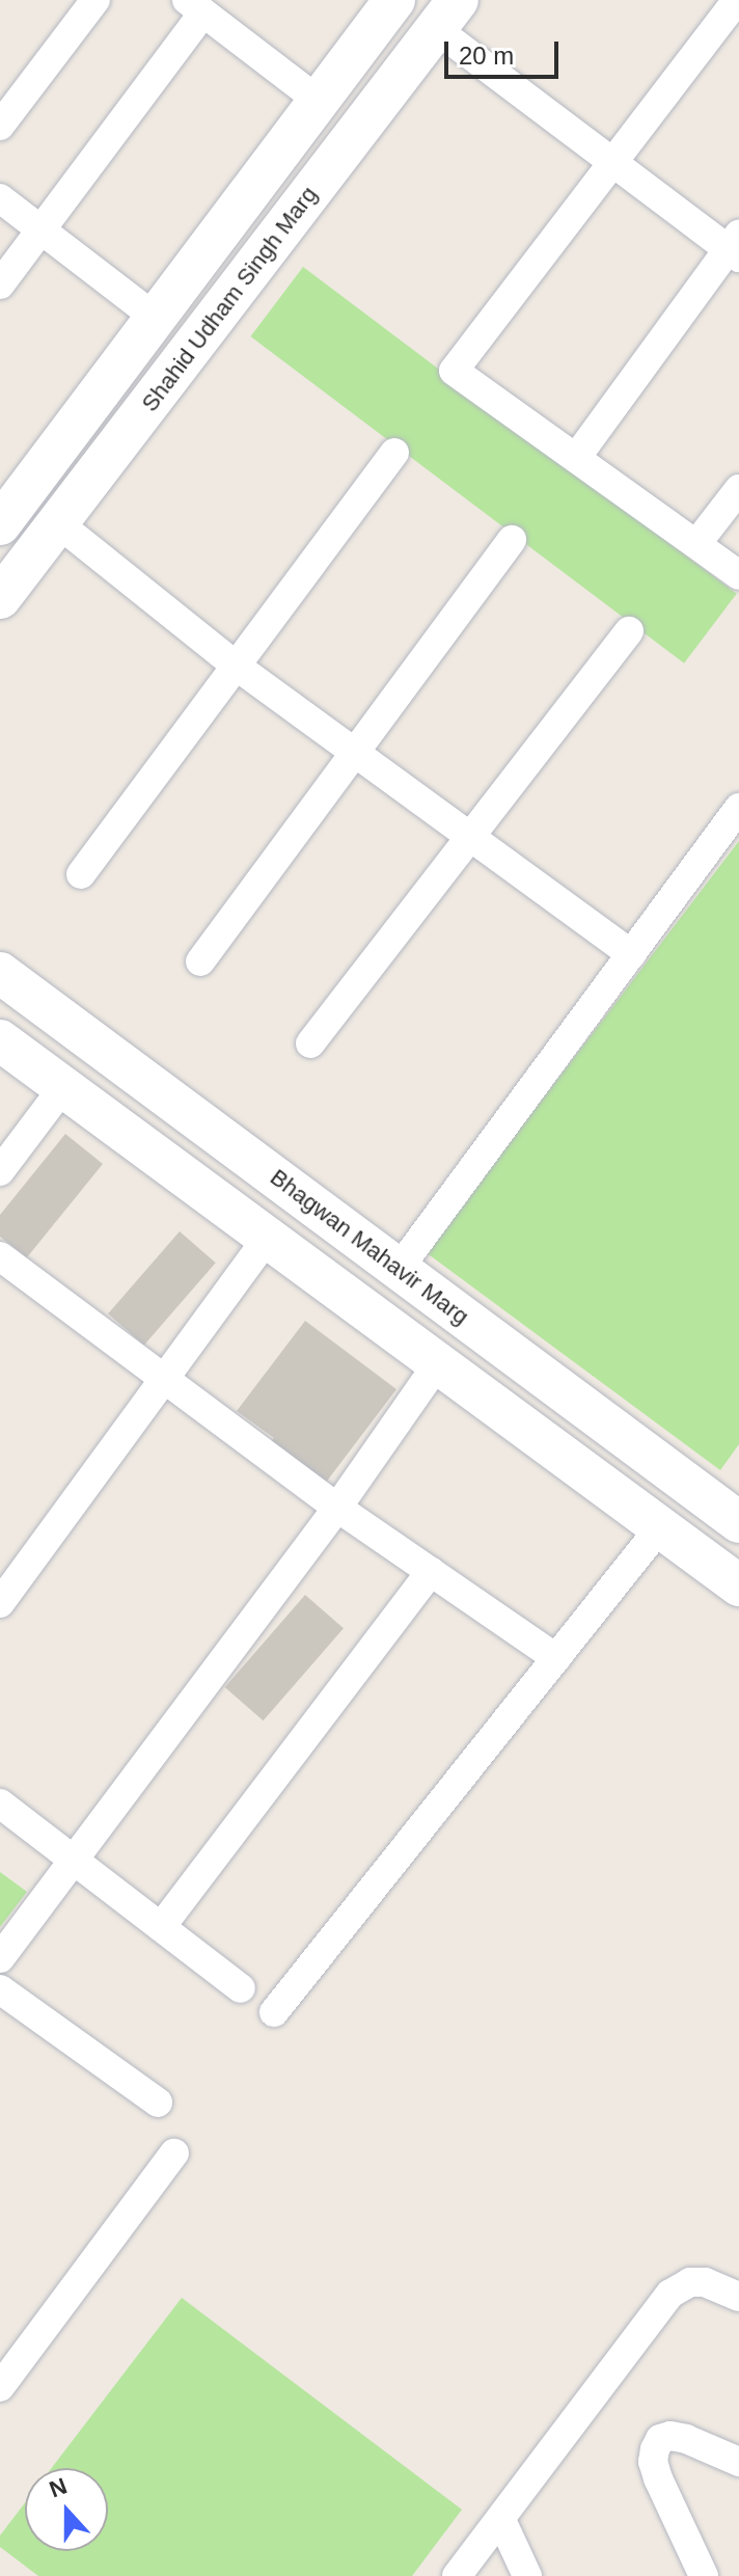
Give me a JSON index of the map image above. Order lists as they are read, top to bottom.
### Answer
{
  "streets": {
    "street": ["Shahid Udham Singh Marg", "Bhagwan Mahavir Marg"]
  },
  "scale_bar": "20 m",
  "north": "top"
}
